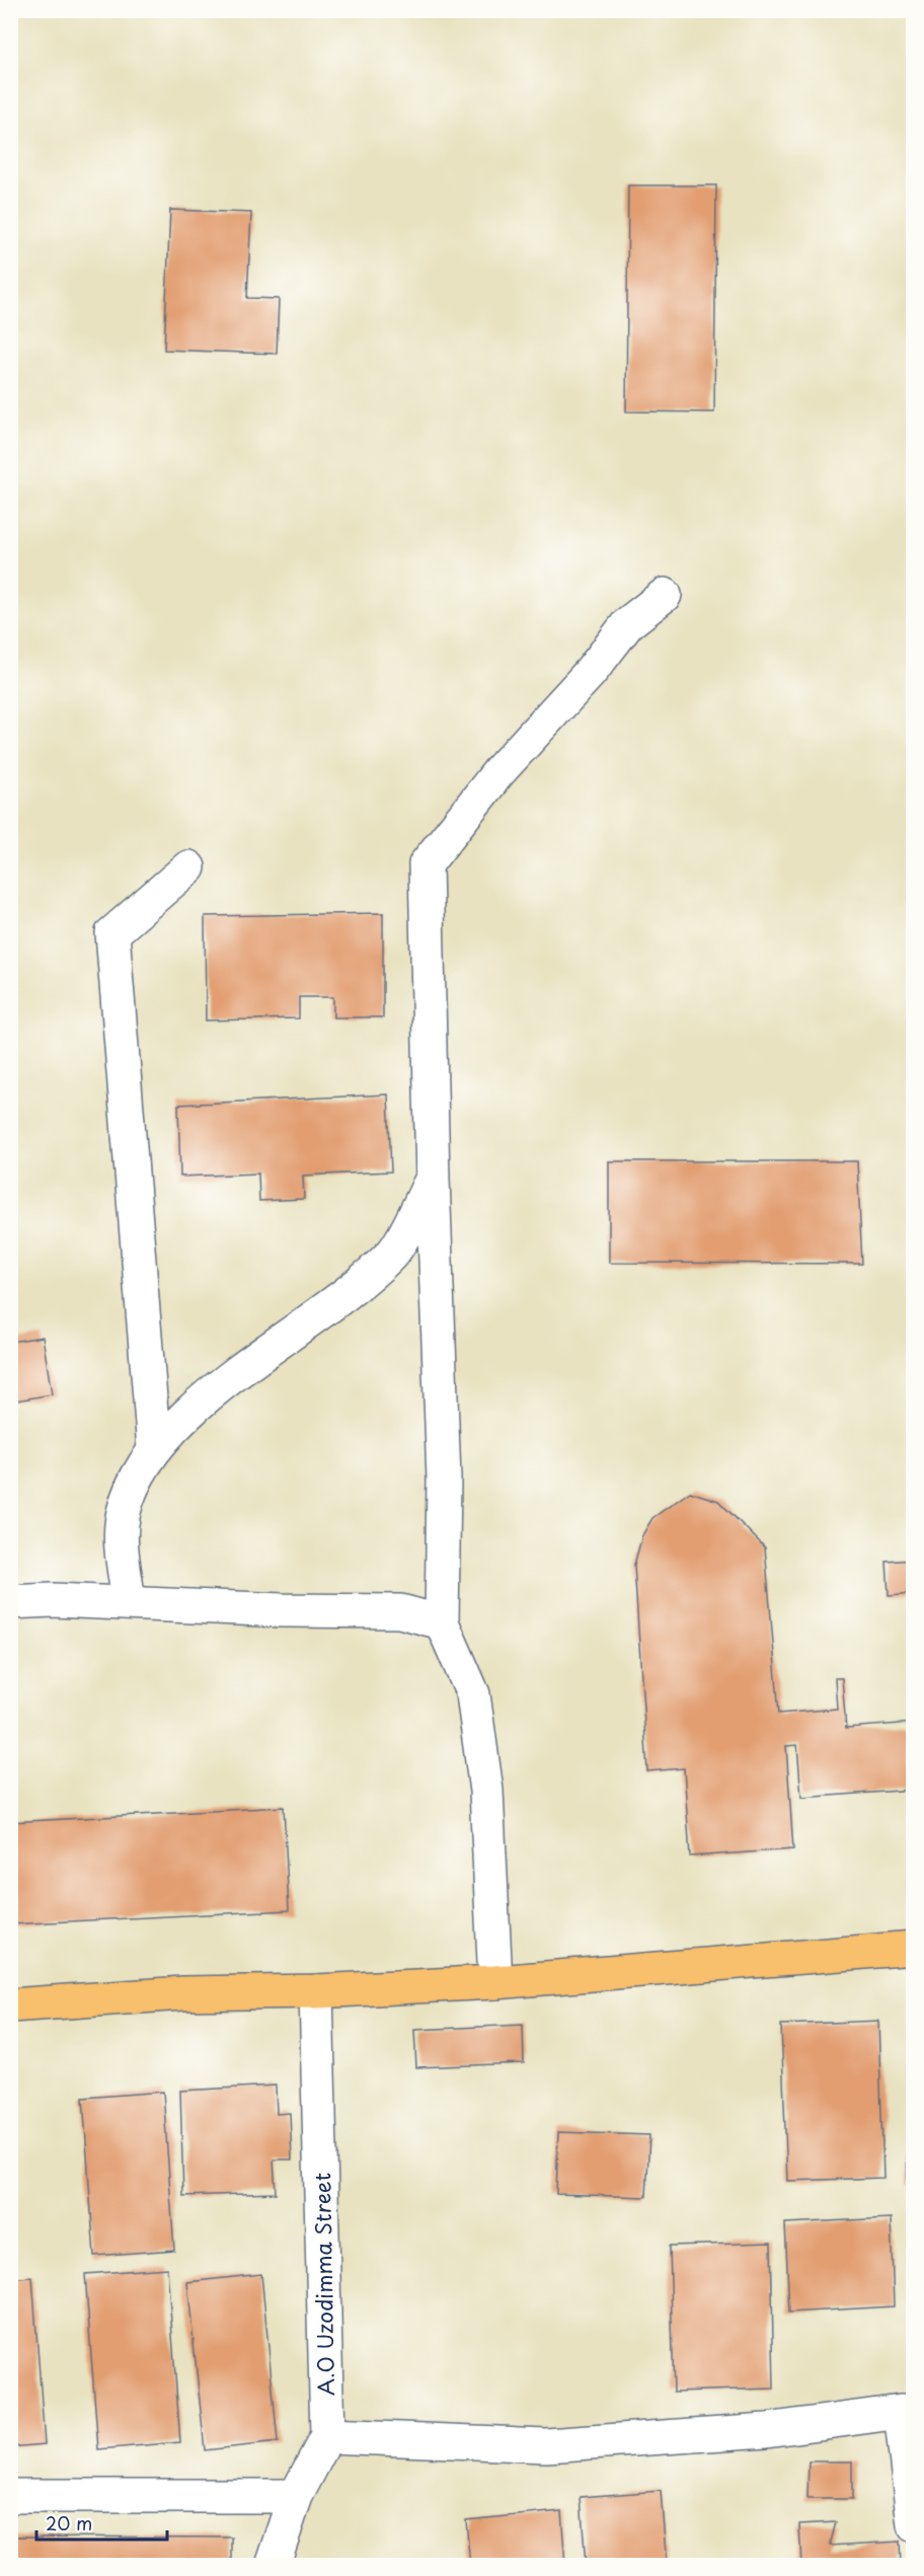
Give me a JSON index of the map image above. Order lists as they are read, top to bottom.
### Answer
{
  "streets": {
    "street": ["A.O Uzodimma Street"]
  },
  "scale_bar": "20 m"
}
